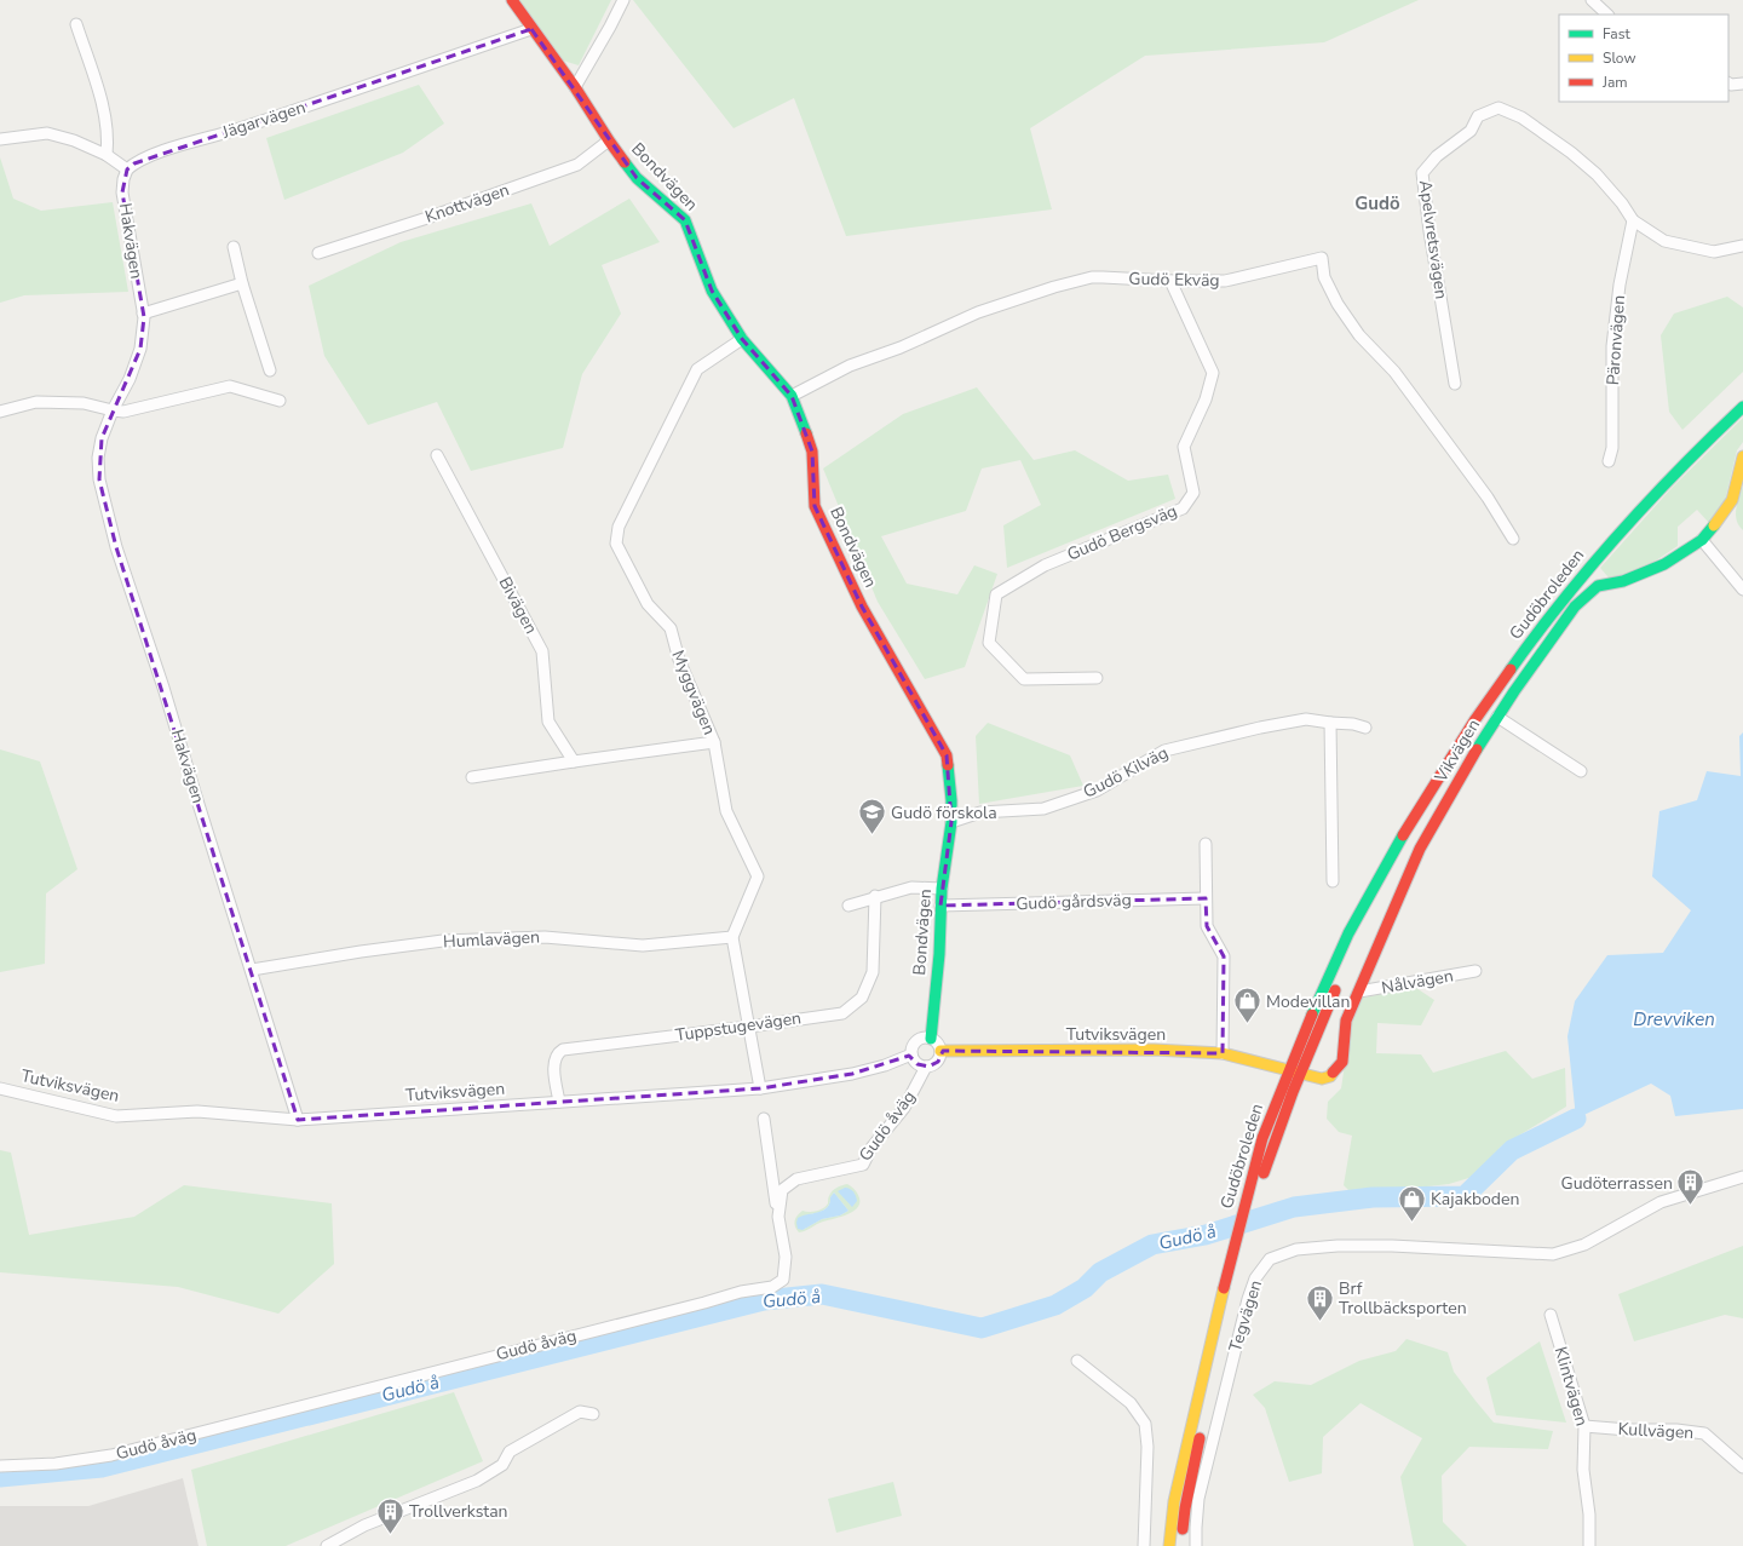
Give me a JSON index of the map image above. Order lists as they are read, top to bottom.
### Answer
{
  "streets": {
    "street": [
      "Jägarvägen",
      "Bondvägen",
      "Knottvägen",
      "Apelvretsvägen",
      "Hakvägen",
      "Gudö Ekväg",
      "Päronvägen",
      "Gudö Bergsväg",
      "Gudöbroleden",
      "Bivägen",
      "Myggvägen",
      "Vikvägen",
      "Gudö Kilväg",
      "Gudö gårdsväg",
      "Humlavägen",
      "Nålvägen",
      "Tuppstugevägen",
      "Tutviksvägen",
      "Gudö åväg",
      "Tegvägen",
      "Klintvägen",
      "Kullvägen"
    ]
  },
  "crossings": [
    ["Jägarvägen", "Bondvägen"],
    ["Jägarvägen", "Hakvägen"],
    ["Bondvägen", "Knottvägen"],
    ["Bondvägen", "Gudö Ekväg"],
    ["Bondvägen", "Myggvägen"],
    ["Bondvägen", "Gudö Kilväg"],
    ["Bondvägen", "Gudö gårdsväg"],
    ["Bondvägen", "Tutviksvägen"],
    ["Bondvägen", "Gudö åväg"],
    ["Apelvretsvägen", "Päronvägen"],
    ["Hakvägen", "Humlavägen"],
    ["Hakvägen", "Tutviksvägen"],
    ["Gudö Ekväg", "Gudö Bergsväg"],
    ["Gudöbroleden", "Vikvägen"],
    ["Gudöbroleden", "Tutviksvägen"],
    ["Myggvägen", "Humlavägen"],
    ["Vikvägen", "Nålvägen"],
    ["Vikvägen", "Tutviksvägen"],
    ["Tuppstugevägen", "Tutviksvägen"],
    ["Tutviksvägen", "Gudö åväg"],
    ["Klintvägen", "Kullvägen"]
  ],
  "districts": ["Gudö"],
  "water": ["Drevviken", "Gudö å"],
  "places": {
    "school or university": ["Gudö förskola"],
    "shop": ["Modevillan", "Kajakboden"],
    "building": ["Gudöterrassen", "Brf Trollbäcksporten", "Trollverkstan"]
  },
  "legend": ["Fast", "Slow", "Jam"]
}
